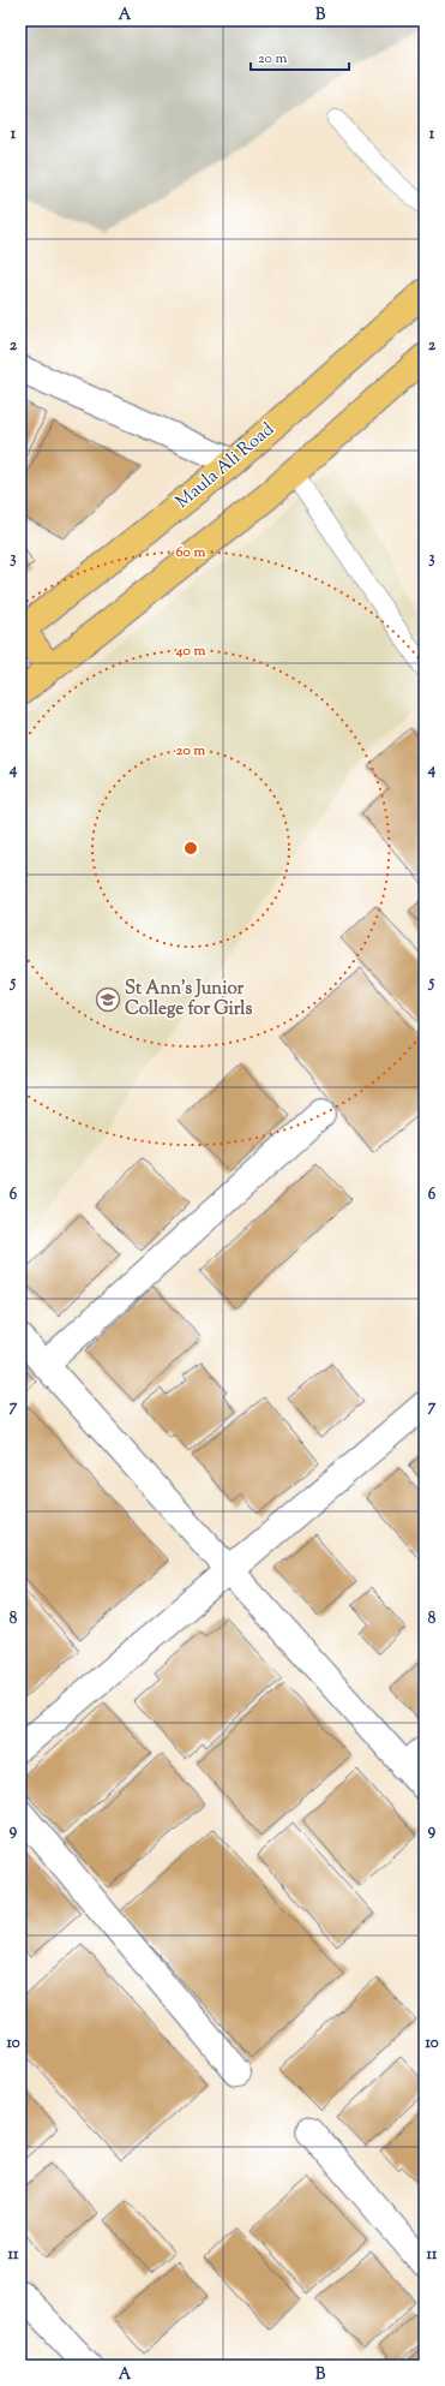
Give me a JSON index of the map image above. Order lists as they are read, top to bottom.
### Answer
{
  "streets": {
    "main road": ["Maula Ali Road"]
  },
  "places": {
    "school or university": ["St Ann's Junior College for Girls"]
  },
  "scale_bar": "20 m",
  "grid": {
    "columns": ["A", "B"],
    "rows": [
      "1",
      "2",
      "3",
      "4",
      "5",
      "6",
      "7",
      "8",
      "9",
      "10",
      "11"
    ]
  },
  "rings": ["60 m", "40 m", "20 m"]
}
